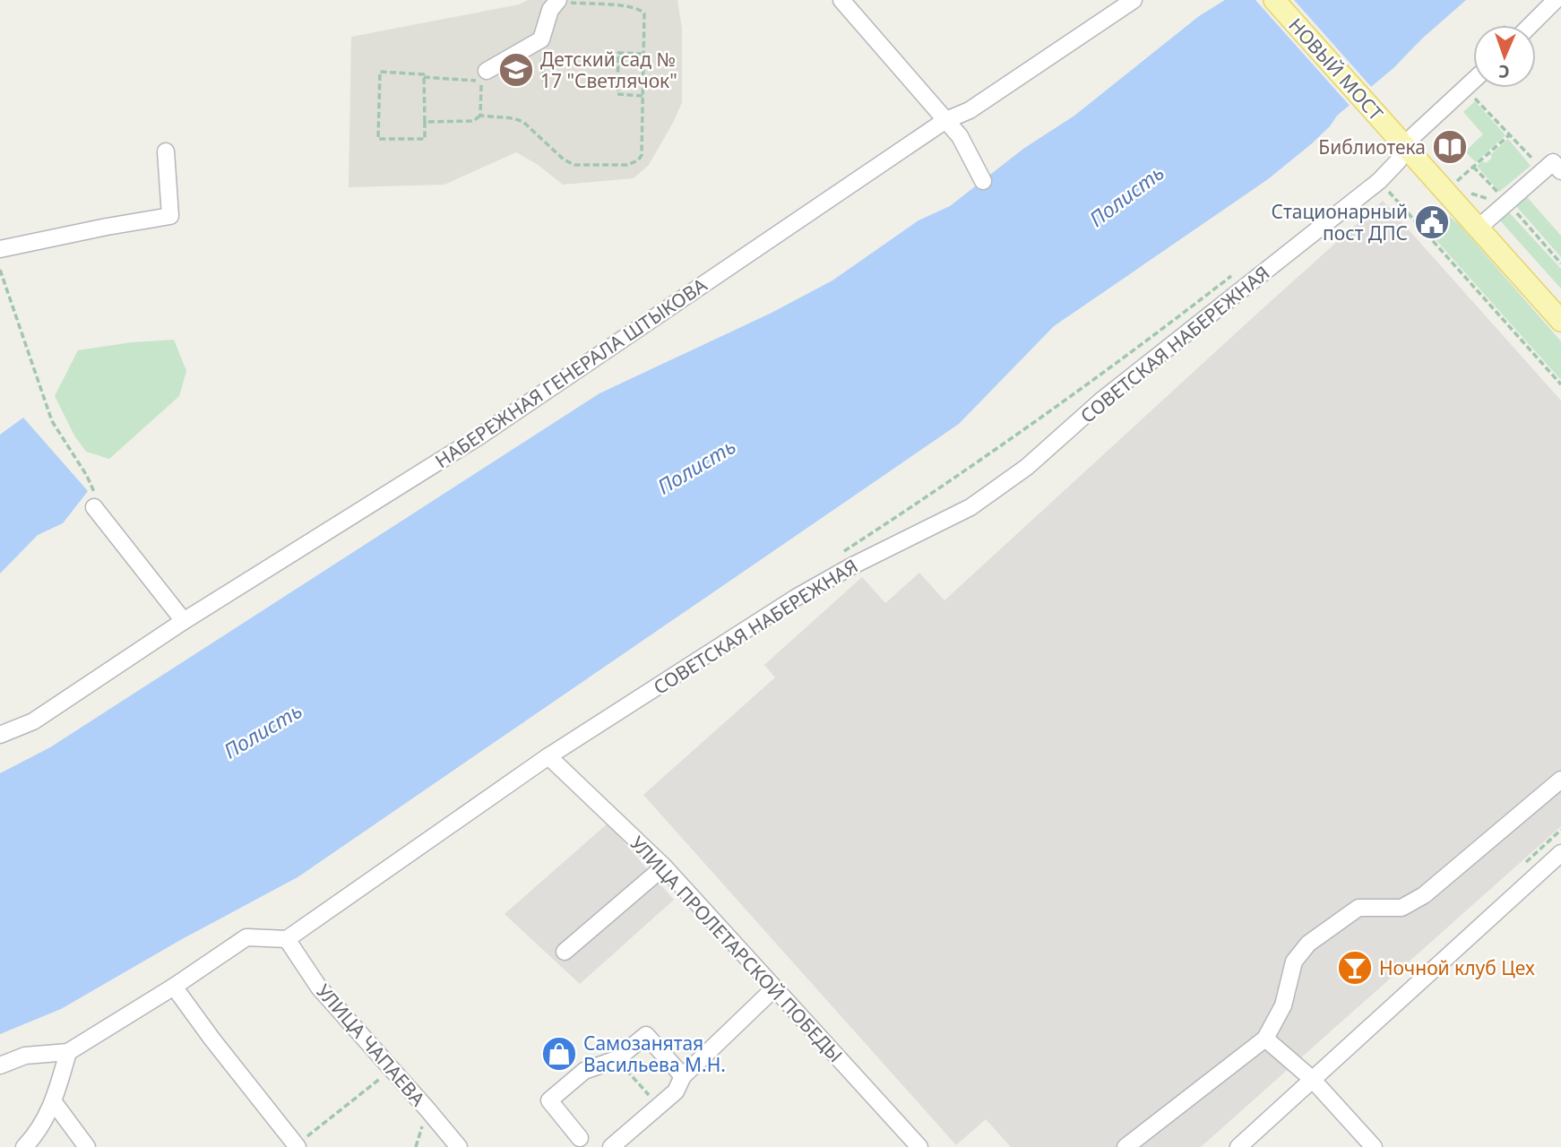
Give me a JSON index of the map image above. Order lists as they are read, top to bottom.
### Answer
{
  "streets": {
    "main road": ["НОВЫЙ МОСТ"],
    "street": [
      "СОВЕТСКАЯ НАБЕРЕЖНАЯ",
      "НАБЕРЕЖНАЯ ГЕНЕРАЛА ШТЫКОВА",
      "УЛИЦА ПРОЛЕТАРСКОЙ ПОБЕДЫ",
      "УЛИЦА ЧАПАЕВА"
    ]
  },
  "crossings": [
    ["НОВЫЙ МОСТ", "СОВЕТСКАЯ НАБЕРЕЖНАЯ"],
    ["СОВЕТСКАЯ НАБЕРЕЖНАЯ", "УЛИЦА ПРОЛЕТАРСКОЙ ПОБЕДЫ"],
    ["СОВЕТСКАЯ НАБЕРЕЖНАЯ", "УЛИЦА ЧАПАЕВА"]
  ],
  "water": ["Полисть"],
  "places": {
    "school or university": ["Детский сад № 17 \"Светлячок\""],
    "library": ["Библиотека"],
    "public building": ["Стационарный пост ДПС"],
    "bar": ["Ночной клуб Цех"],
    "shop": ["Самозанятая Васильева М.Н."]
  },
  "north": "bottom"
}
